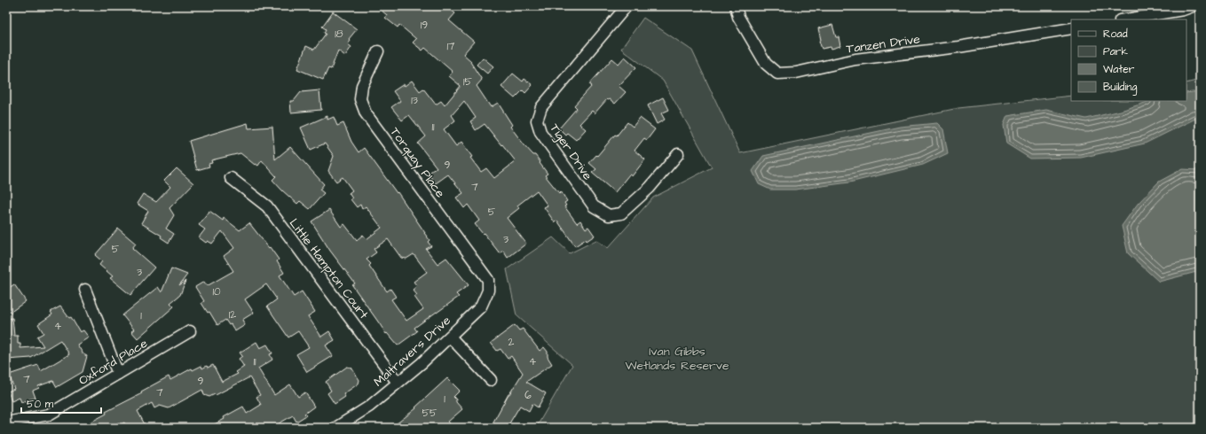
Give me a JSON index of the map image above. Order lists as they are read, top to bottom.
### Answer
{
  "streets": {
    "street": [
      "Tanzen Drive",
      "Tiger Drive",
      "Torquay Place",
      "Little Hampton Court",
      "Maltravers Drive",
      "Oxford Place"
    ]
  },
  "crossings": [
    ["Torquay Place", "Maltravers Drive"],
    ["Little Hampton Court", "Maltravers Drive"]
  ],
  "parks": ["Ivan Gibbs Wetlands Reserve"],
  "house_numbers": [
    "19",
    "18",
    "17",
    "15",
    "13",
    "11",
    "9",
    "7",
    "5",
    "3",
    "5",
    "3",
    "10",
    "12",
    "1",
    "4",
    "2",
    "11",
    "4",
    "7",
    "9",
    "7",
    "6",
    "1",
    "55"
  ],
  "legend": [
    "Road",
    "Park",
    "Water",
    "Building"
  ],
  "scale_bar": "50 m"
}
